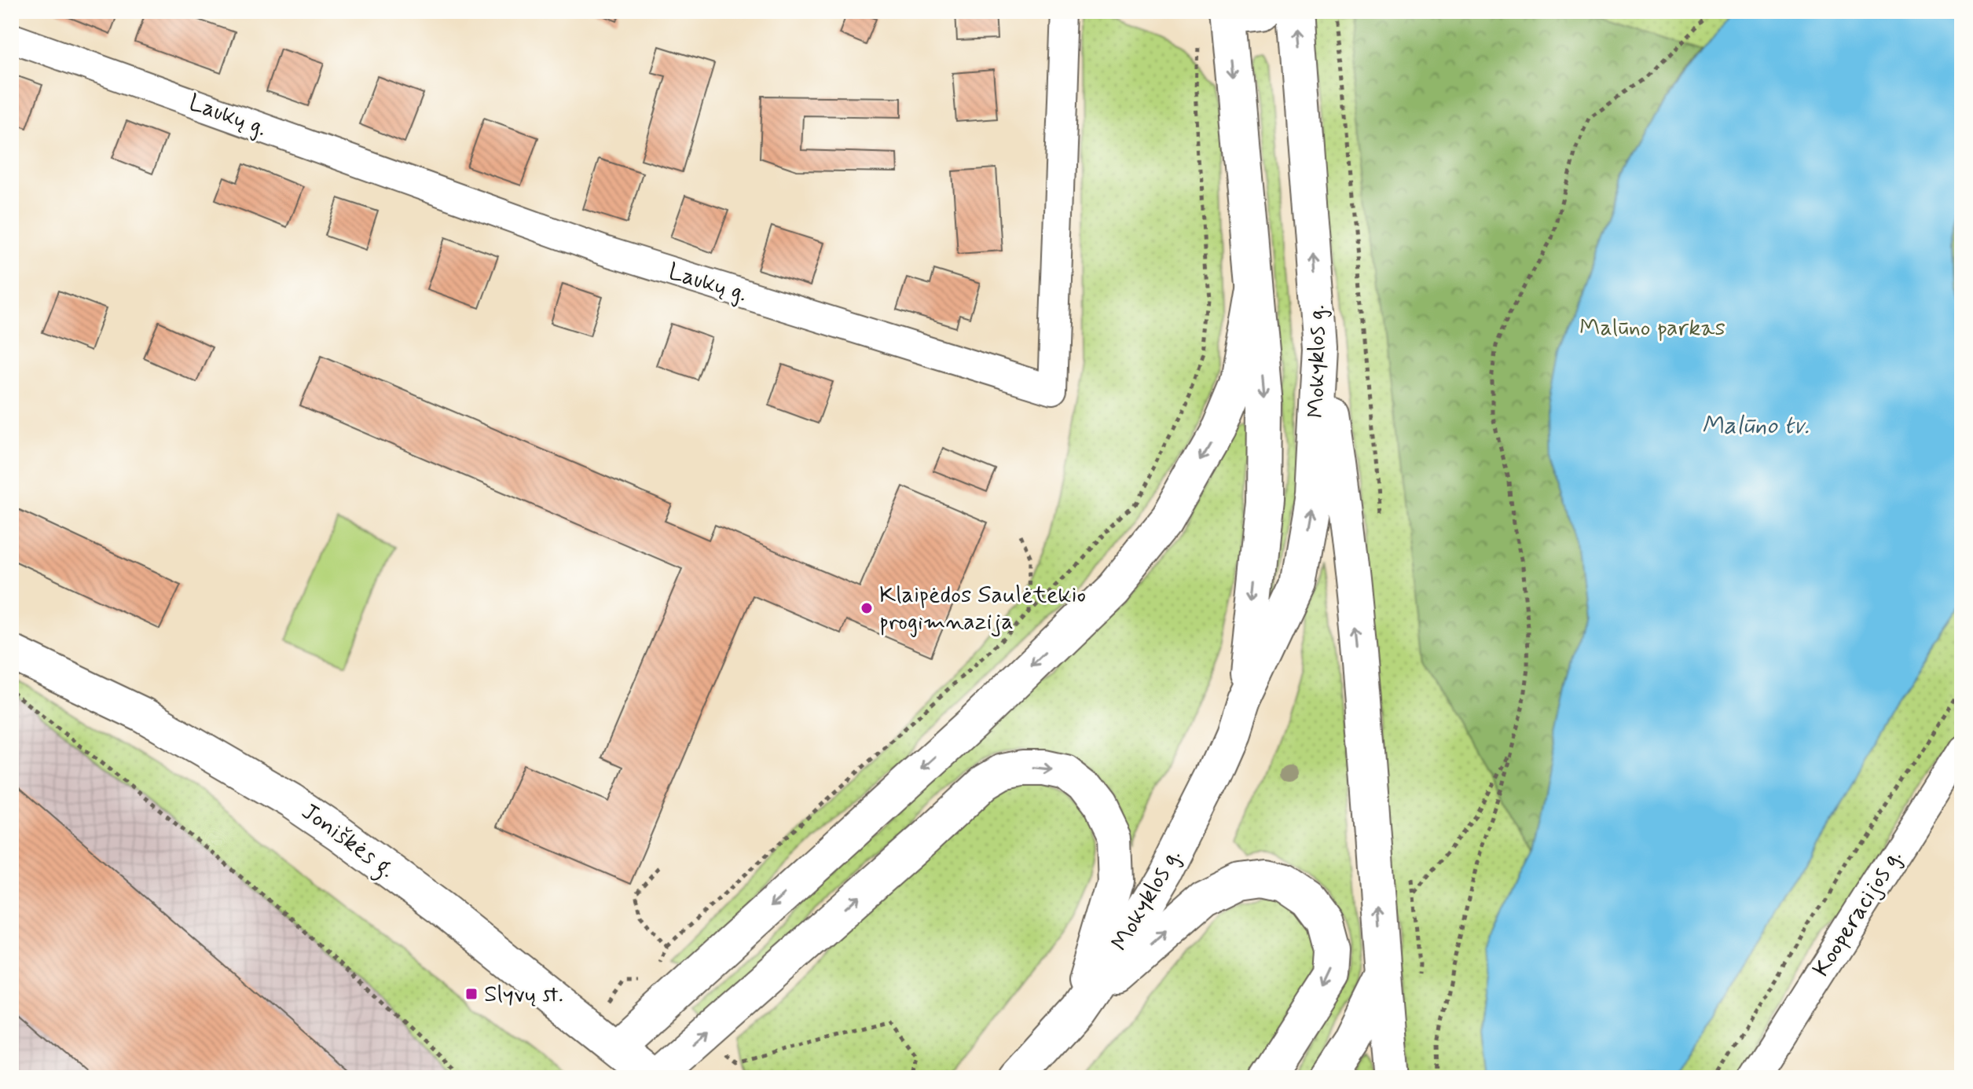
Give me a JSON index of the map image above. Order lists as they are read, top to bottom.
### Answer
{
  "streets": {
    "main road": ["Mokyklos g.", "Joniškės g."],
    "street": ["Laukų g.", "Kooperacijos g."]
  },
  "water": ["Malūno tv."],
  "parks": ["Malūno parkas"],
  "places": {
    "other": ["Klaipėdos Saulėtekio progimnazija"],
    "transit": ["Slyvų st."]
  }
}
